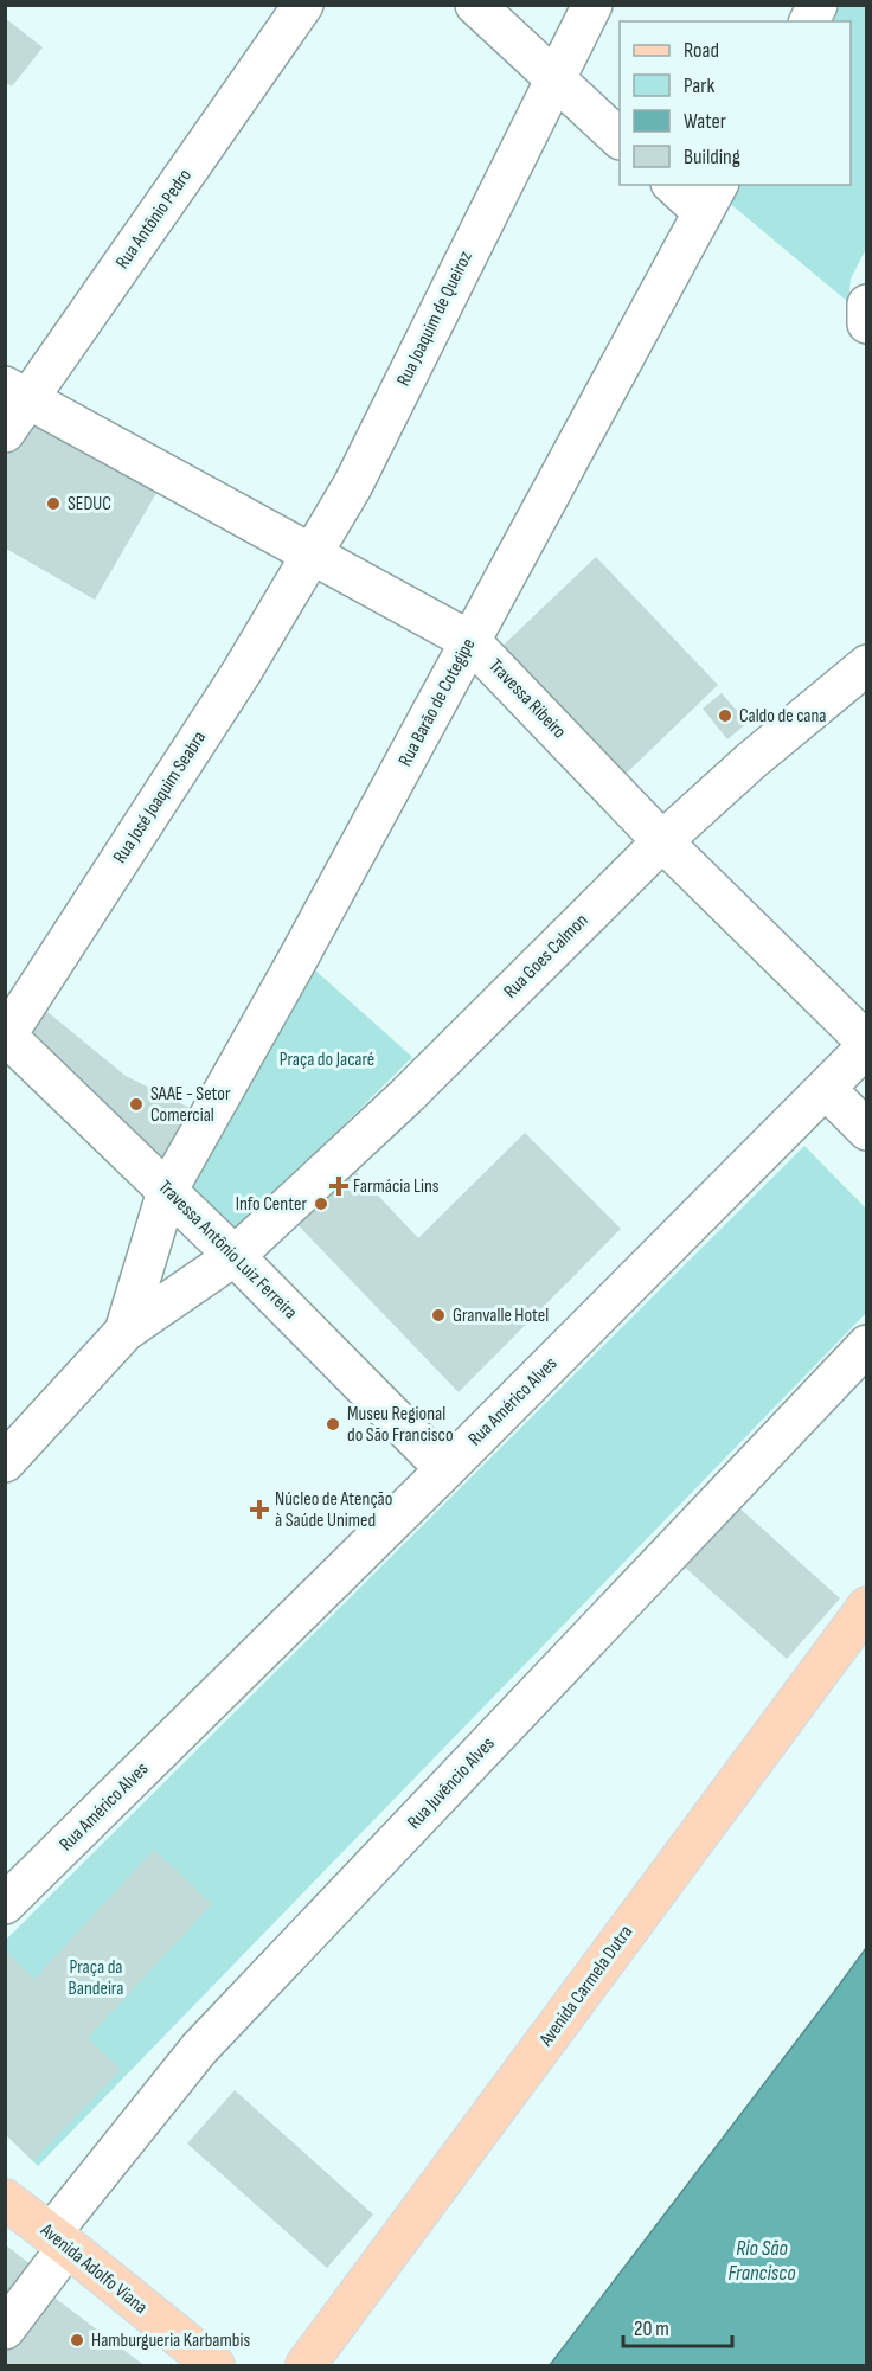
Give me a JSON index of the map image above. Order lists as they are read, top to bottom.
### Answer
{
  "streets": {
    "main road": ["Avenida Carmela Dutra", "Avenida Adolfo Viana"],
    "street": [
      "Rua Antônio Pedro",
      "Rua Joaquim de Queiroz",
      "Travessa Ribeiro",
      "Rua Barão de Cotegipe",
      "Rua José Joaquim Seabra",
      "Rua Goes Calmon",
      "Travessa Antônio Luiz Ferreira",
      "Rua Américo Alves",
      "Rua Juvêncio Alves"
    ]
  },
  "crossings": [
    ["Rua Antônio Pedro", "Travessa Ribeiro"],
    ["Rua Joaquim de Queiroz", "Travessa Ribeiro"],
    ["Rua Joaquim de Queiroz", "Rua José Joaquim Seabra"],
    ["Travessa Ribeiro", "Rua Barão de Cotegipe"],
    ["Travessa Ribeiro", "Rua José Joaquim Seabra"],
    ["Travessa Ribeiro", "Rua Goes Calmon"],
    ["Travessa Ribeiro", "Rua Américo Alves"],
    ["Rua Barão de Cotegipe", "Rua Goes Calmon"],
    ["Rua Barão de Cotegipe", "Travessa Antônio Luiz Ferreira"],
    ["Rua José Joaquim Seabra", "Travessa Antônio Luiz Ferreira"],
    ["Rua Goes Calmon", "Travessa Antônio Luiz Ferreira"],
    ["Travessa Antônio Luiz Ferreira", "Rua Américo Alves"],
    ["Rua Juvêncio Alves", "Avenida Adolfo Viana"]
  ],
  "water": ["Rio São Francisco"],
  "parks": ["Praça do Jacaré", "Praça da Bandeira"],
  "places": {
    "other": [
      "SEDUC",
      "Caldo de cana",
      "SAAE - Setor Comercial",
      "Info Center",
      "Granvalle Hotel",
      "Museu Regional do São Francisco",
      "Hamburgueria Karbambis"
    ],
    "health": ["Farmácia Lins", "Núcleo de Atenção à Saúde Unimed"]
  },
  "legend": [
    "Road",
    "Park",
    "Water",
    "Building"
  ],
  "scale_bar": "20 m"
}
